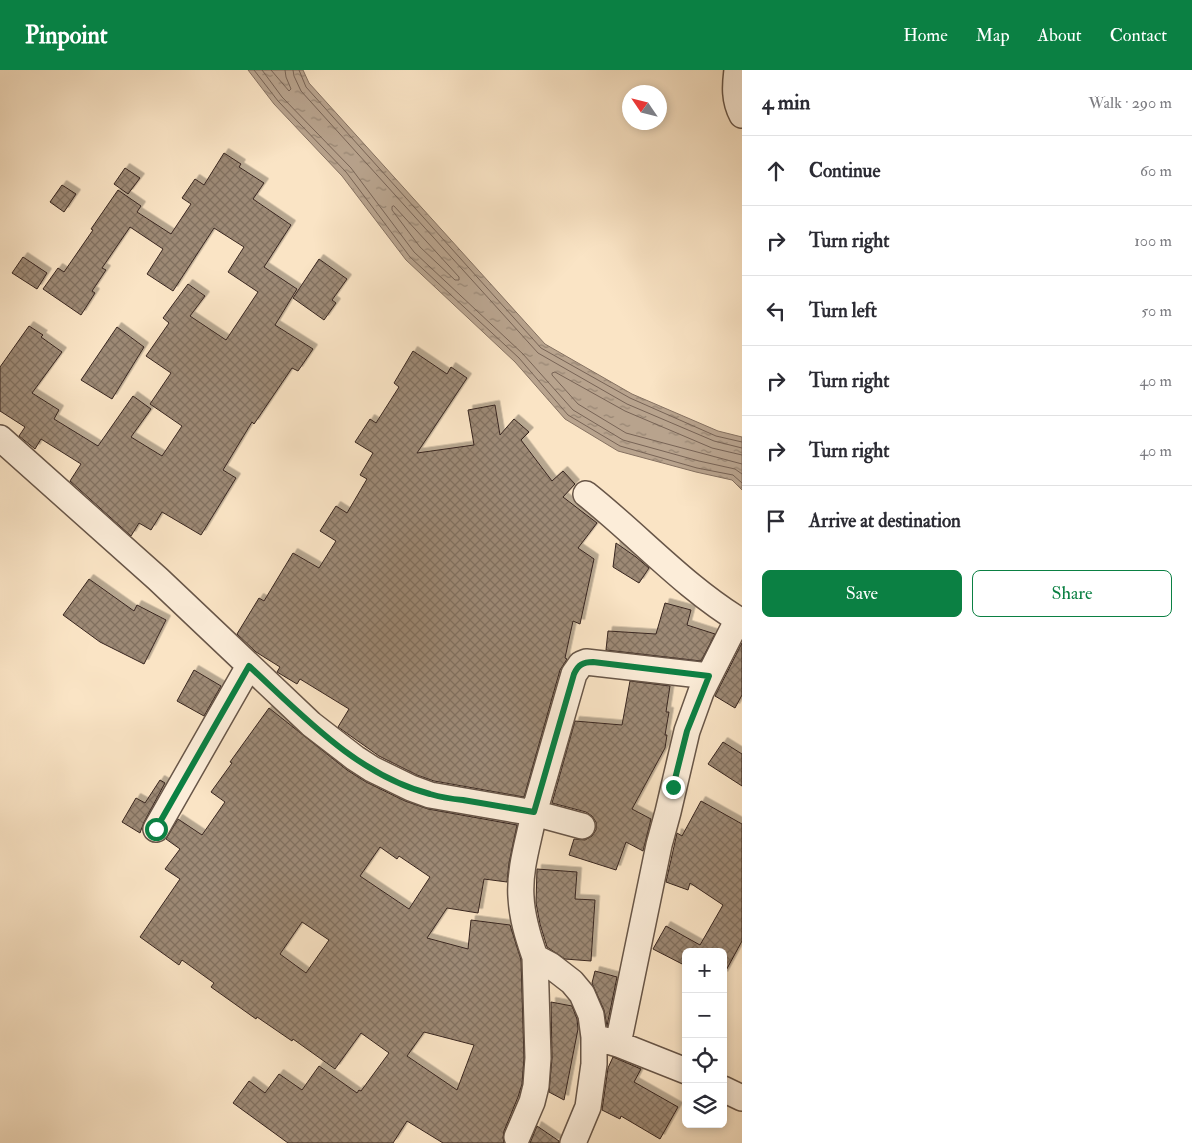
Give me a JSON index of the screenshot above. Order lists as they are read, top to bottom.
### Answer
{
  "north": "top left",
  "page": {
    "header": "Pinpoint",
    "nav": [
      "Home",
      "Map",
      "About",
      "Contact"
    ],
    "heading": ["4 min", "Walk · 290 m"],
    "list": [
      ["Continue", "60 m"],
      ["Turn right", "100 m"],
      ["Turn left", "50 m"],
      ["Turn right", "40 m"],
      ["Turn right", "40 m"],
      "Arrive at destination"
    ],
    "buttons": ["Save", "Share"],
    "map_buttons": ["+", "−"]
  }
}
